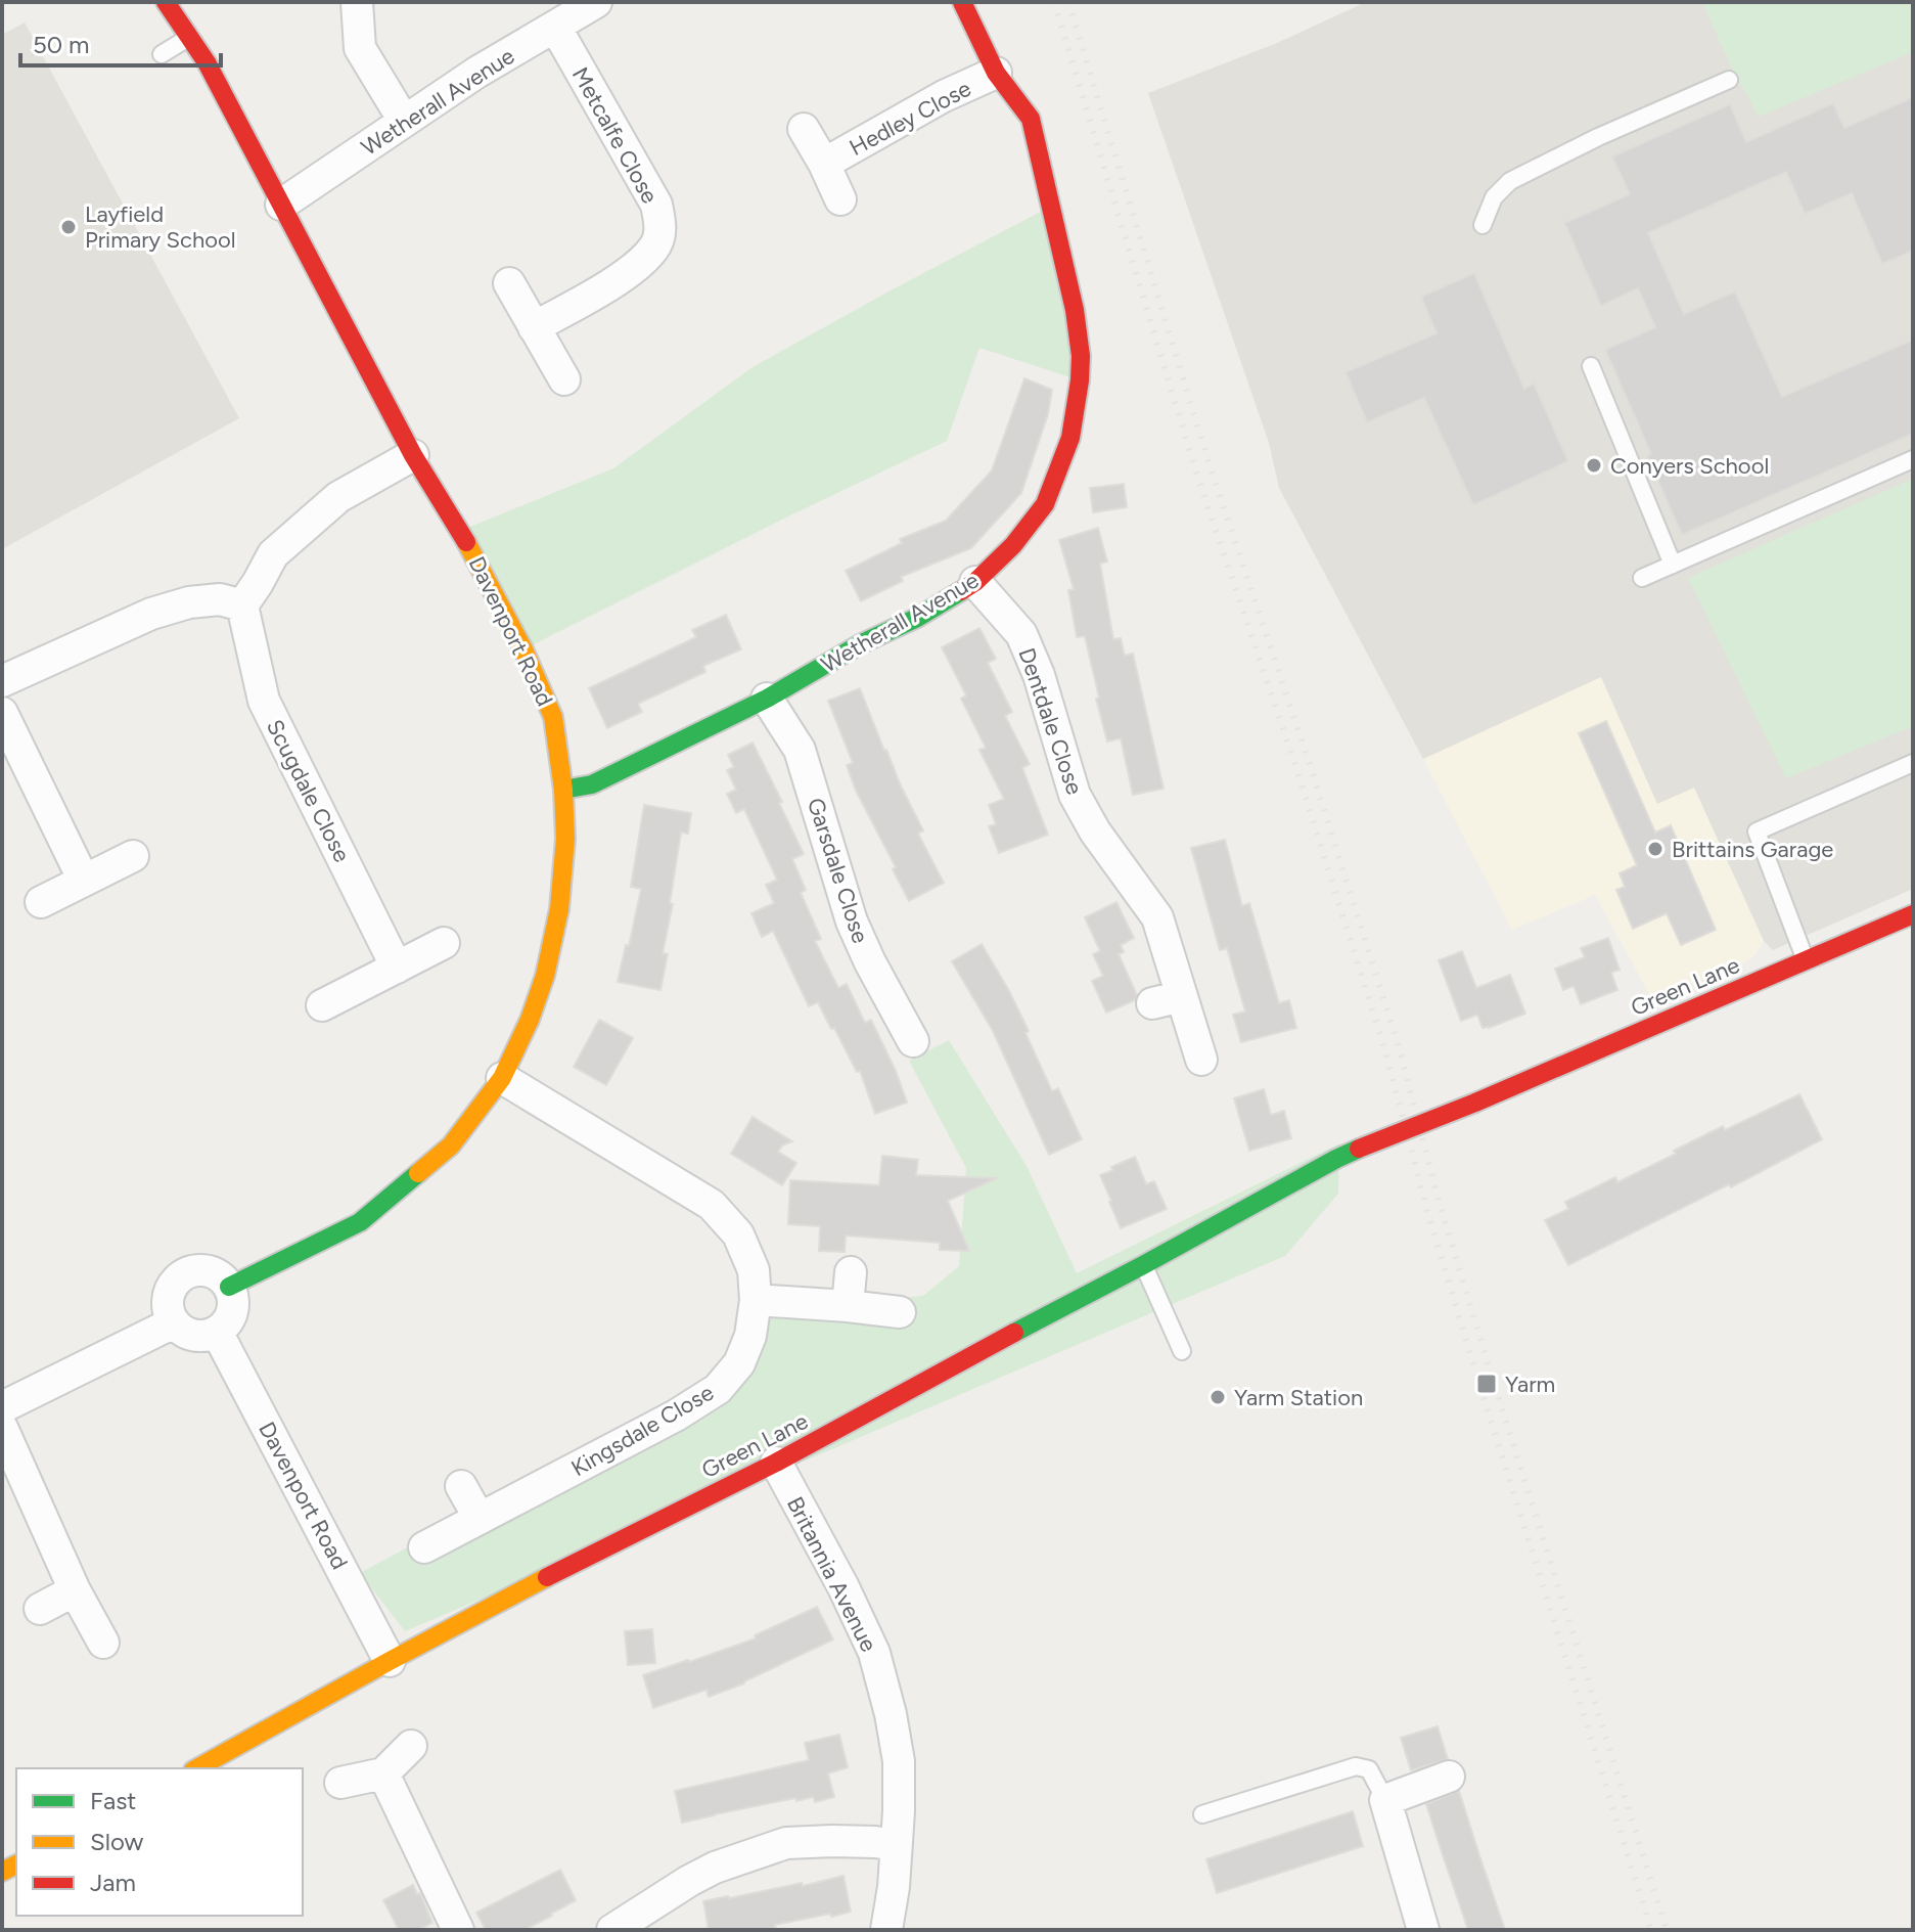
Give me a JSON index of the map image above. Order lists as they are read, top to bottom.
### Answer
{
  "streets": {
    "street": [
      "Wetherall Avenue",
      "Hedley Close",
      "Metcalfe Close",
      "Davenport Road",
      "Dentdale Close",
      "Scugdale Close",
      "Garsdale Close",
      "Green Lane",
      "Kingsdale Close",
      "Britannia Avenue"
    ]
  },
  "crossings": [
    ["Wetherall Avenue", "Hedley Close"],
    ["Wetherall Avenue", "Metcalfe Close"],
    ["Wetherall Avenue", "Davenport Road"],
    ["Wetherall Avenue", "Dentdale Close"],
    ["Wetherall Avenue", "Garsdale Close"],
    ["Davenport Road", "Green Lane"],
    ["Davenport Road", "Kingsdale Close"],
    ["Green Lane", "Britannia Avenue"]
  ],
  "places": {
    "other": [
      "Layfield Primary School",
      "Conyers School",
      "Brittains Garage",
      "Yarm Station"
    ],
    "transit": ["Yarm"]
  },
  "legend": ["Fast", "Slow", "Jam"],
  "scale_bar": "50 m"
}
